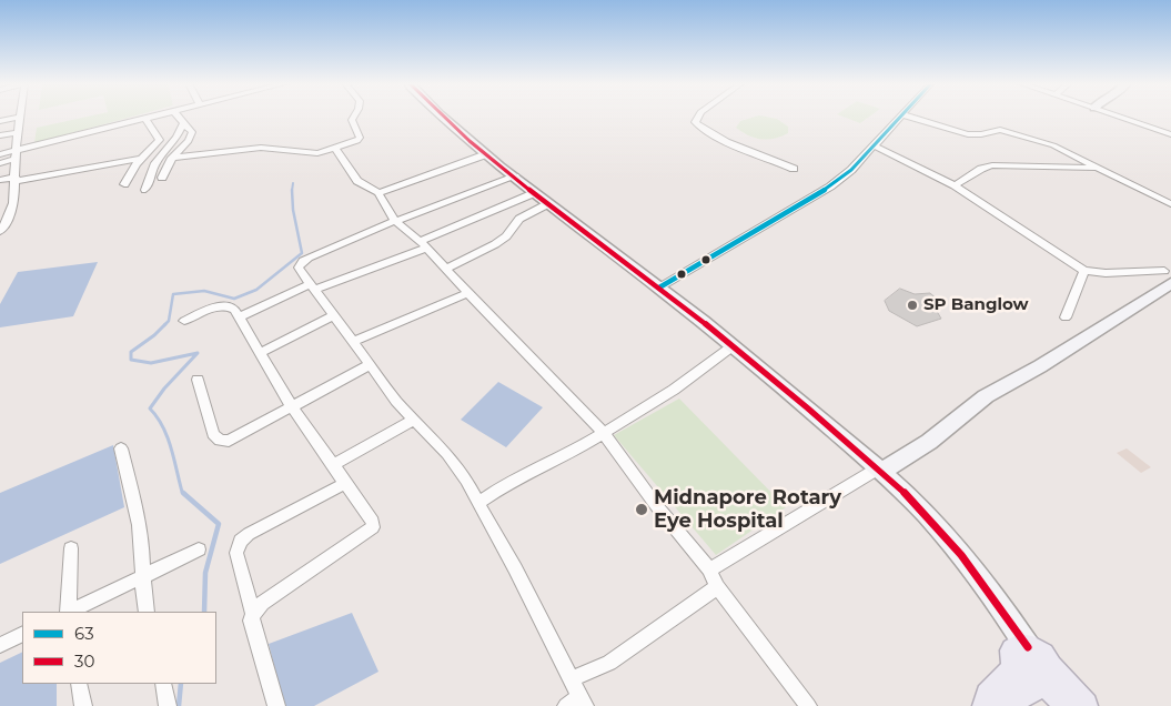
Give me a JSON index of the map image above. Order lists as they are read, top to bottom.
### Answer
{
  "places": ["SP Banglow", "Midnapore Rotary Eye Hospital"],
  "lines": ["transit line 63", "transit line 30"],
  "legend": ["63", "30"]
}
